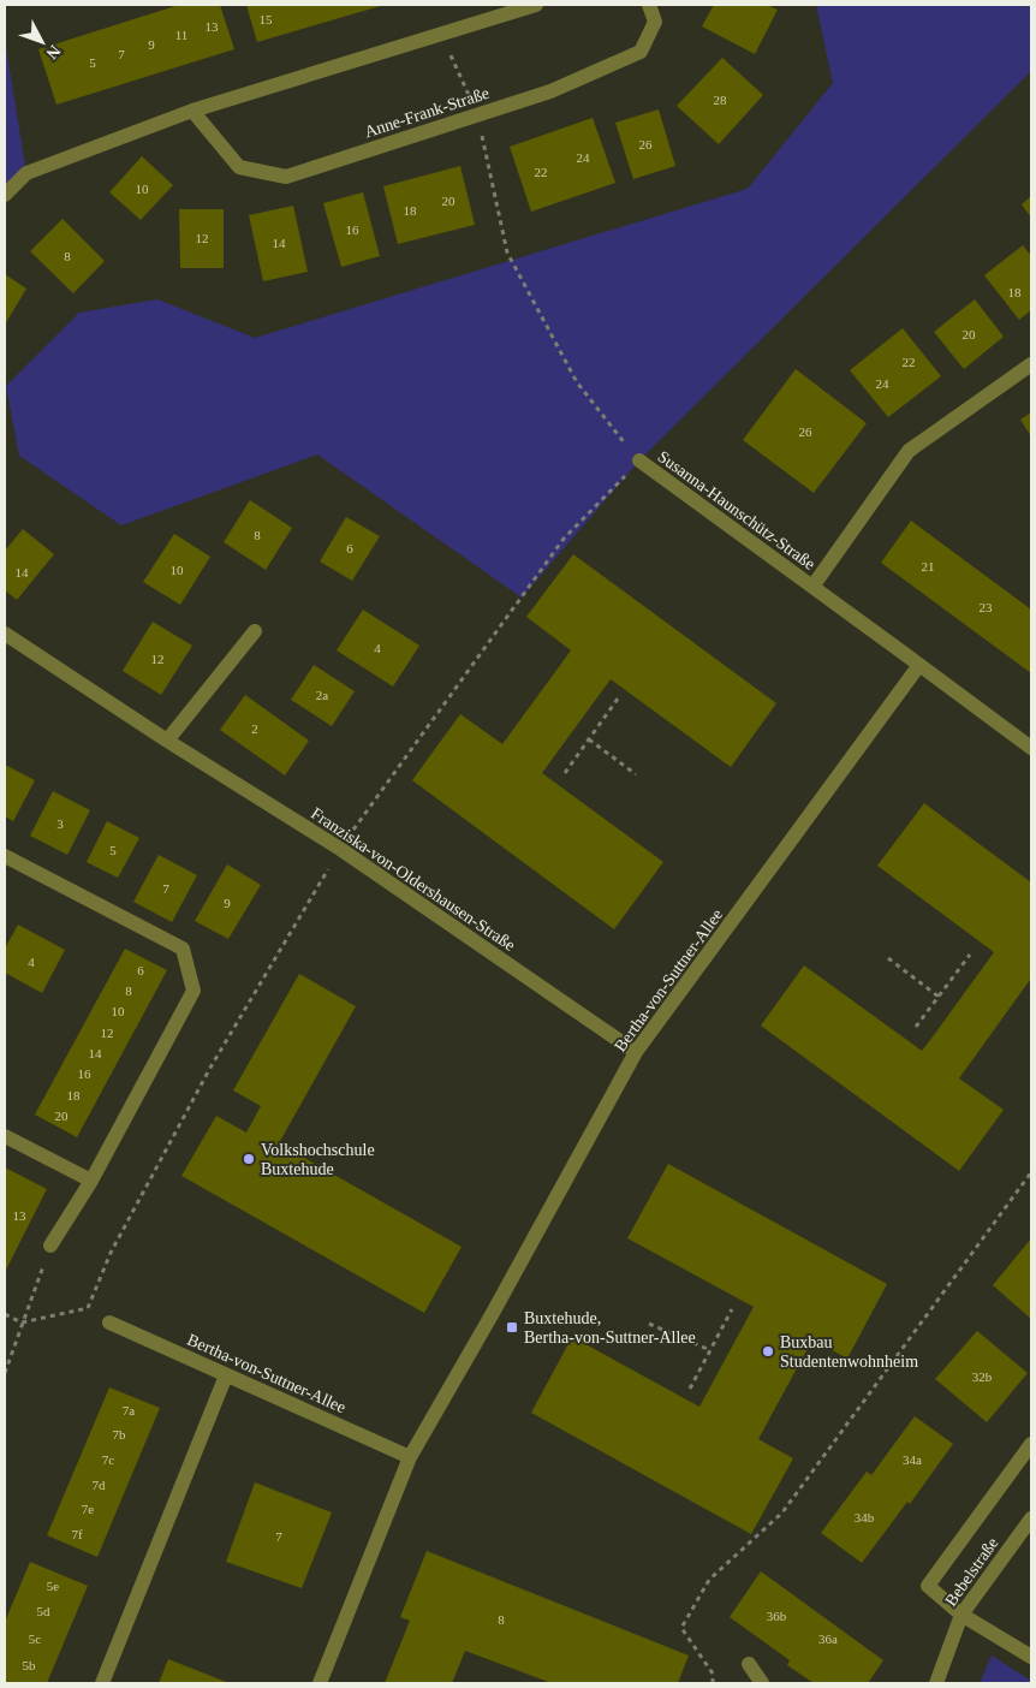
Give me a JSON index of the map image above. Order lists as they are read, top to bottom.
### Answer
{
  "streets": {
    "street": [
      "Anne-Frank-Straße",
      "Susanna-Haunschütz-Straße",
      "Franziska-von-Oldershausen-Straße",
      "Bertha-von-Suttner-Allee",
      "Bebelstraße"
    ]
  },
  "crossings": [
    ["Susanna-Haunschütz-Straße", "Bertha-von-Suttner-Allee"],
    ["Franziska-von-Oldershausen-Straße", "Bertha-von-Suttner-Allee"]
  ],
  "places": {
    "other": ["Volkshochschule Buxtehude", "Buxbau Studentenwohnheim"],
    "transit": ["Buxtehude, Bertha-von-Suttner-Allee"]
  },
  "house_numbers": [
    "15",
    "13",
    "11",
    "9",
    "7",
    "5",
    "28",
    "26",
    "24",
    "22",
    "10",
    "20",
    "18",
    "16",
    "12",
    "14",
    "8",
    "18",
    "20",
    "22",
    "24",
    "26",
    "8",
    "6",
    "21",
    "10",
    "14",
    "23",
    "4",
    "12",
    "2a",
    "2",
    "3",
    "5",
    "7",
    "9",
    "4",
    "6",
    "8",
    "10",
    "12",
    "14",
    "16",
    "18",
    "20",
    "13",
    "32b",
    "7a",
    "7b",
    "7c",
    "34a",
    "7d",
    "7e",
    "34b",
    "7f",
    "7",
    "5e",
    "5d",
    "36b",
    "8",
    "5c",
    "36a",
    "5b"
  ],
  "north": "bottom right"
}
